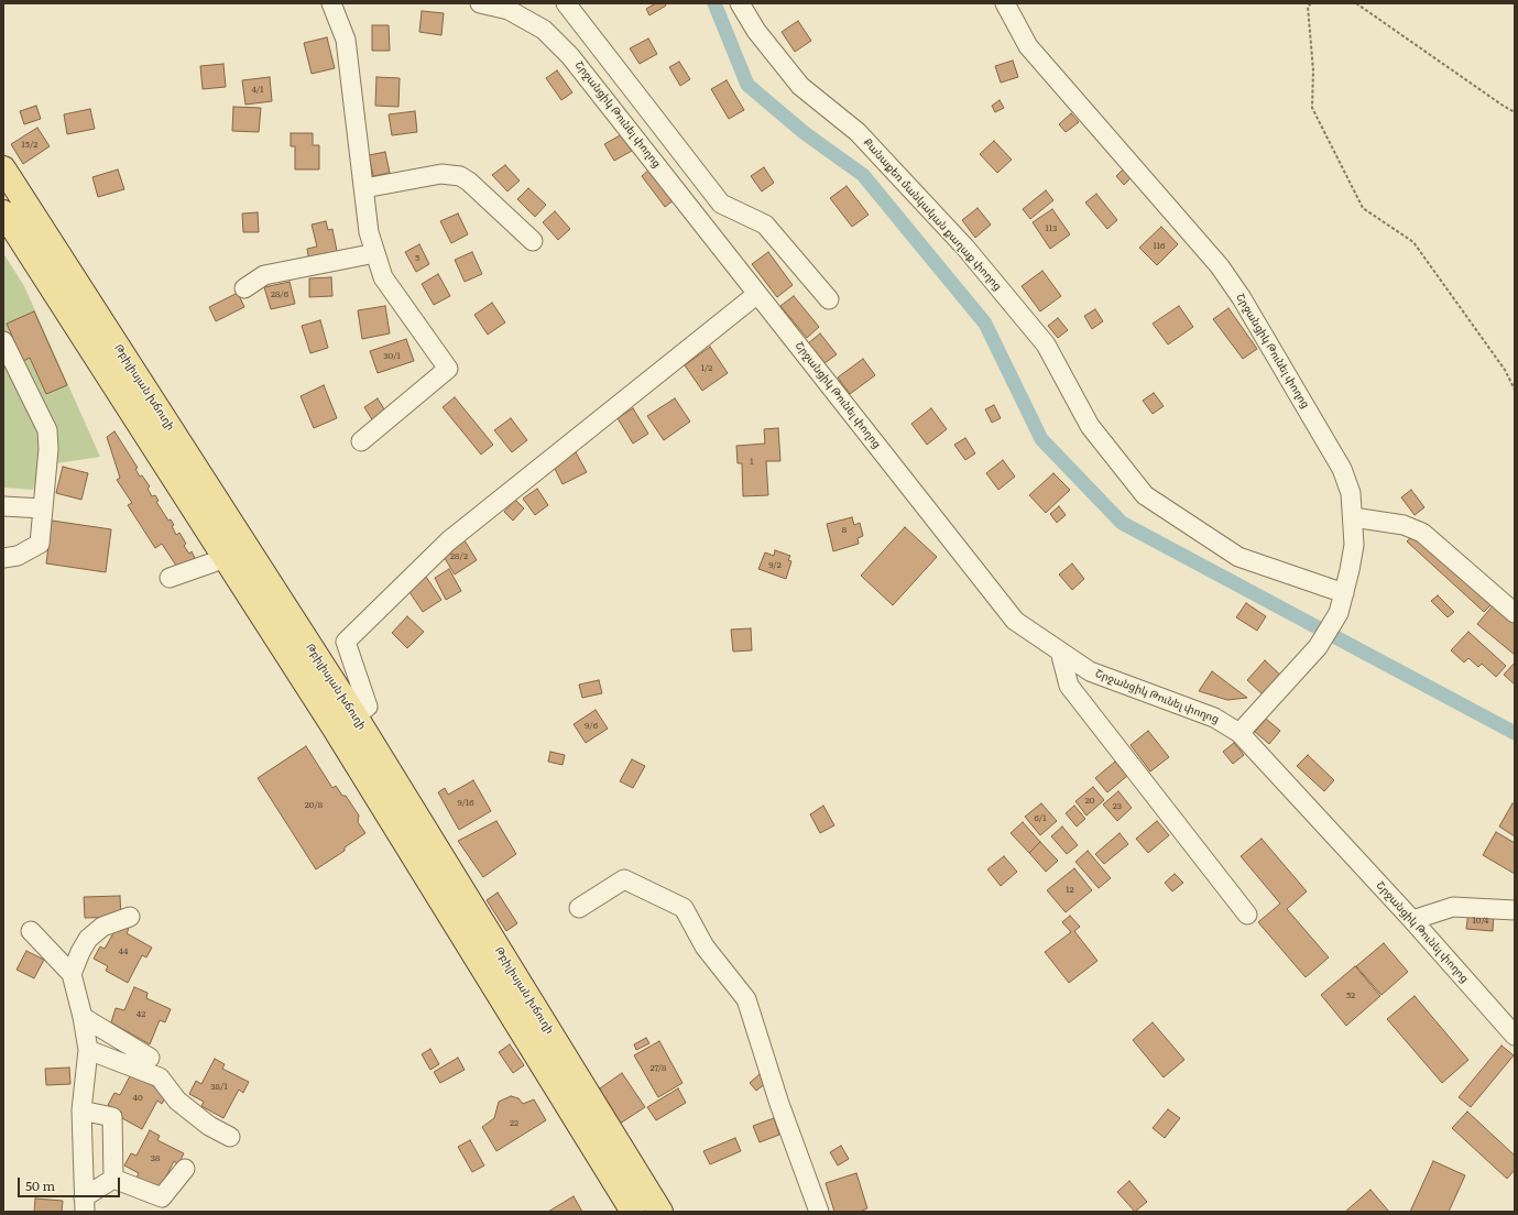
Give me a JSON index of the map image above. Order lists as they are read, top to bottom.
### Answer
{
  "streets": {
    "main road": ["Թբիլիսյան խճուղի"],
    "street": ["Շրջանցիկ Թունել փողոց", "Քանաքեռ մանկական քաղաք փողոց"]
  },
  "crossings": [
    ["Շրջանցիկ Թունել փողոց", "Քանաքեռ մանկական քաղաք փողոց"]
  ],
  "house_numbers": [
    "4/1",
    "15/2",
    "113",
    "116",
    "5",
    "28/6",
    "30/1",
    "1/2",
    "1",
    "8",
    "28/2",
    "9/2",
    "9/6",
    "20",
    "9/16",
    "20/8",
    "23",
    "6/1",
    "12",
    "10/4",
    "44",
    "52",
    "42",
    "27/8",
    "38/1",
    "40",
    "22",
    "38"
  ],
  "scale_bar": "50 m"
}
